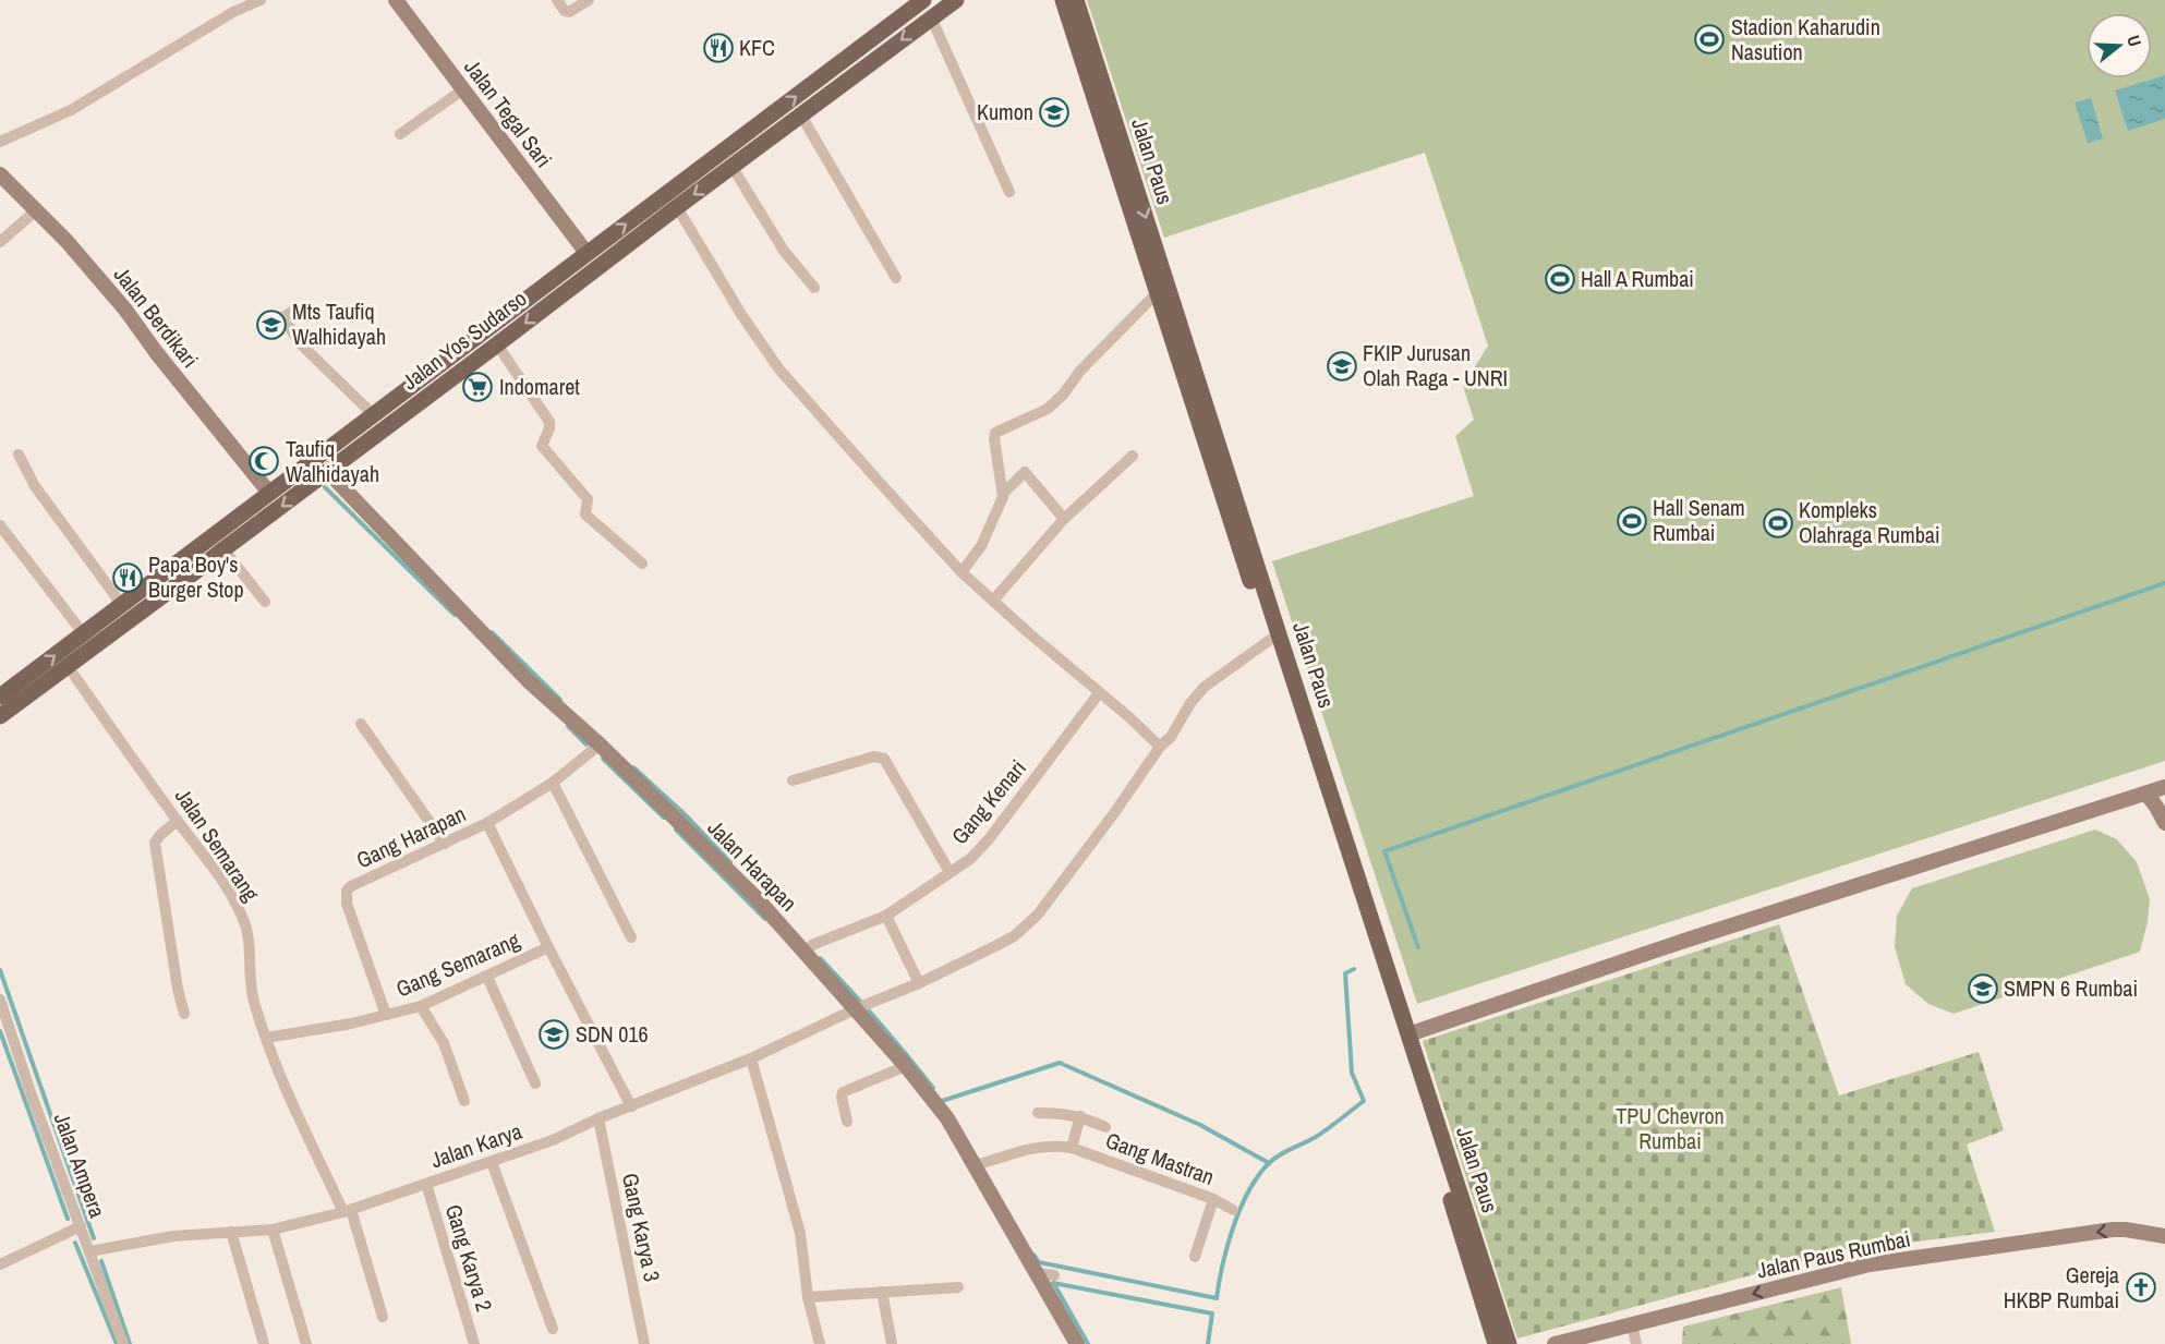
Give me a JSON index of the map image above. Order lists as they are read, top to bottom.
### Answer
{
  "streets": {
    "main road": ["Jalan Paus", "Jalan Yos Sudarso"],
    "street": [
      "Jalan Tegal Sari",
      "Jalan Berdikari",
      "Gang Kenari",
      "Gang Harapan",
      "Jalan Semarang",
      "Jalan Harapan",
      "Gang Semarang",
      "Jalan Karya",
      "Gang Mastran",
      "Jalan Ampera",
      "Gang Karya 3",
      "Jalan Paus Rumbai",
      "Gang Karya 2"
    ]
  },
  "crossings": [
    ["Jalan Tegal Sari", "Jalan Yos Sudarso"],
    ["Jalan Paus", "Jalan Karya"],
    ["Jalan Berdikari", "Jalan Yos Sudarso"],
    ["Jalan Yos Sudarso", "Jalan Semarang"],
    ["Jalan Yos Sudarso", "Jalan Harapan"],
    ["Gang Kenari", "Jalan Harapan"],
    ["Gang Harapan", "Jalan Harapan"],
    ["Gang Harapan", "Gang Semarang"],
    ["Jalan Semarang", "Gang Semarang"],
    ["Jalan Semarang", "Jalan Karya"],
    ["Jalan Harapan", "Jalan Karya"],
    ["Jalan Harapan", "Gang Mastran"],
    ["Gang Semarang", "Jalan Karya"],
    ["Jalan Karya", "Jalan Ampera"],
    ["Jalan Karya", "Gang Karya 3"],
    ["Jalan Karya", "Gang Karya 2"]
  ],
  "one_way": ["Jalan Paus Rumbai"],
  "parks": ["TPU Chevron Rumbai"],
  "places": {
    "sports": [
      "Stadion Kaharudin Nasution",
      "Hall A Rumbai",
      "Hall Senam Rumbai",
      "Kompleks Olahraga Rumbai"
    ],
    "restaurant": ["KFC", "Papa Boy's Burger Stop"],
    "school or university": [
      "Kumon",
      "Mts Taufiq Walhidayah",
      "FKIP Jurusan Olah Raga - UNRI",
      "SMPN 6 Rumbai",
      "SDN 016"
    ],
    "supermarket": ["Indomaret"],
    "mosque": ["Taufiq Walhidayah"],
    "church": ["Gereja HKBP Rumbai"]
  },
  "north": "right"
}
